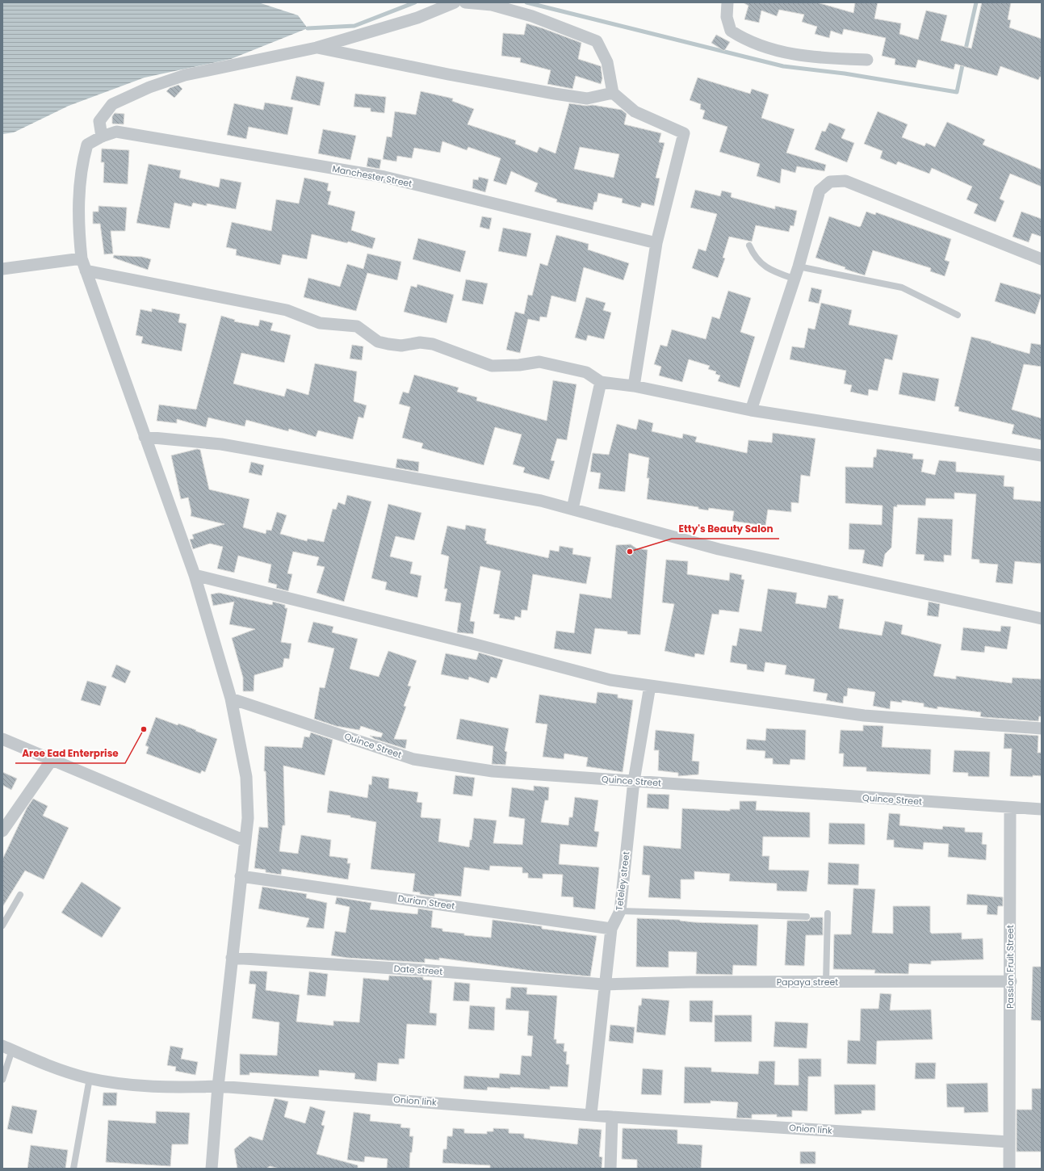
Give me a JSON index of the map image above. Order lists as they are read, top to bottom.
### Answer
{
  "streets": {
    "street": [
      "Manchester Street",
      "Quince Street",
      "Teteley street",
      "Durian Street",
      "Passion Fruit Street",
      "Date street",
      "Papaya street",
      "Onion link"
    ]
  },
  "crossings": [
    ["Quince Street", "Teteley street"],
    ["Quince Street", "Passion Fruit Street"],
    ["Teteley street", "Durian Street"],
    ["Teteley street", "Date street"],
    ["Teteley street", "Papaya street"],
    ["Teteley street", "Onion link"],
    ["Passion Fruit Street", "Papaya street"],
    ["Passion Fruit Street", "Onion link"],
    ["Date street", "Papaya street"]
  ],
  "places": ["Etty's Beauty Salon", "Aree Ead Enterprise"]
}
